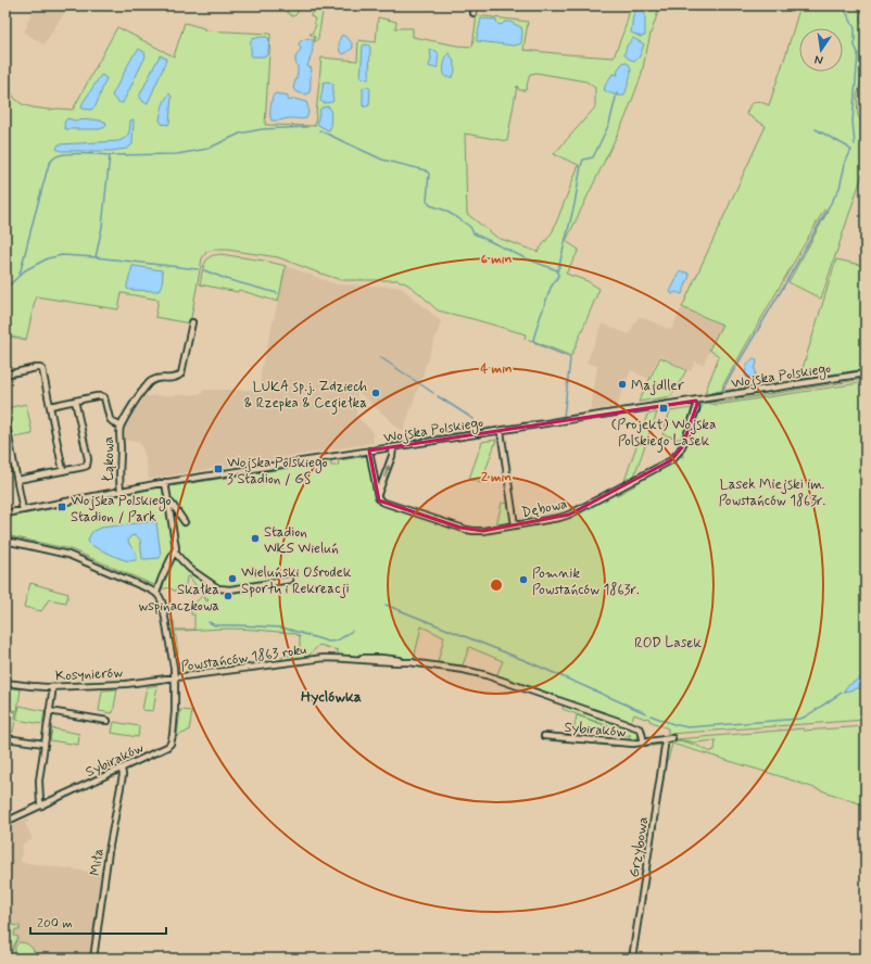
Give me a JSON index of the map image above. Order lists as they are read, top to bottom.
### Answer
{
  "streets": {
    "street": [
      "Wojska Polskiego",
      "Łąkowa",
      "Dębowa",
      "Powstańców 1863 roku",
      "Kosynierów",
      "Sybiraków",
      "Grzybowa",
      "Miła"
    ]
  },
  "crossings": [
    ["Wojska Polskiego", "Łąkowa"],
    ["Wojska Polskiego", "Dębowa"],
    ["Powstańców 1863 roku", "Kosynierów"],
    ["Powstańców 1863 roku", "Sybiraków"],
    ["Kosynierów", "Sybiraków"],
    ["Sybiraków", "Miła"]
  ],
  "districts": ["Hyclówka"],
  "parks": ["Lasek Miejski im. Powstańców 1863r.", "ROD Lasek"],
  "places": {
    "other": [
      "Majdller",
      "LUKA sp.j. Zdziech & Rzepka & Cegiełka",
      "Stadion WKS Wieluń",
      "Wieluński Ośrodek Sportu i Rekreacji",
      "Pomnik Powstańców 1863r.",
      "Skałka wspinaczkowa"
    ],
    "transit": ["(Projekt) Wojska Polskiego Lasek", "Wojska Polskiego 3 Stadion / GS", "Wojska Polskiego Stadion / Park"]
  },
  "scale_bar": "200 m",
  "north": "bottom",
  "rings": ["6 min", "4 min", "2 min"]
}
